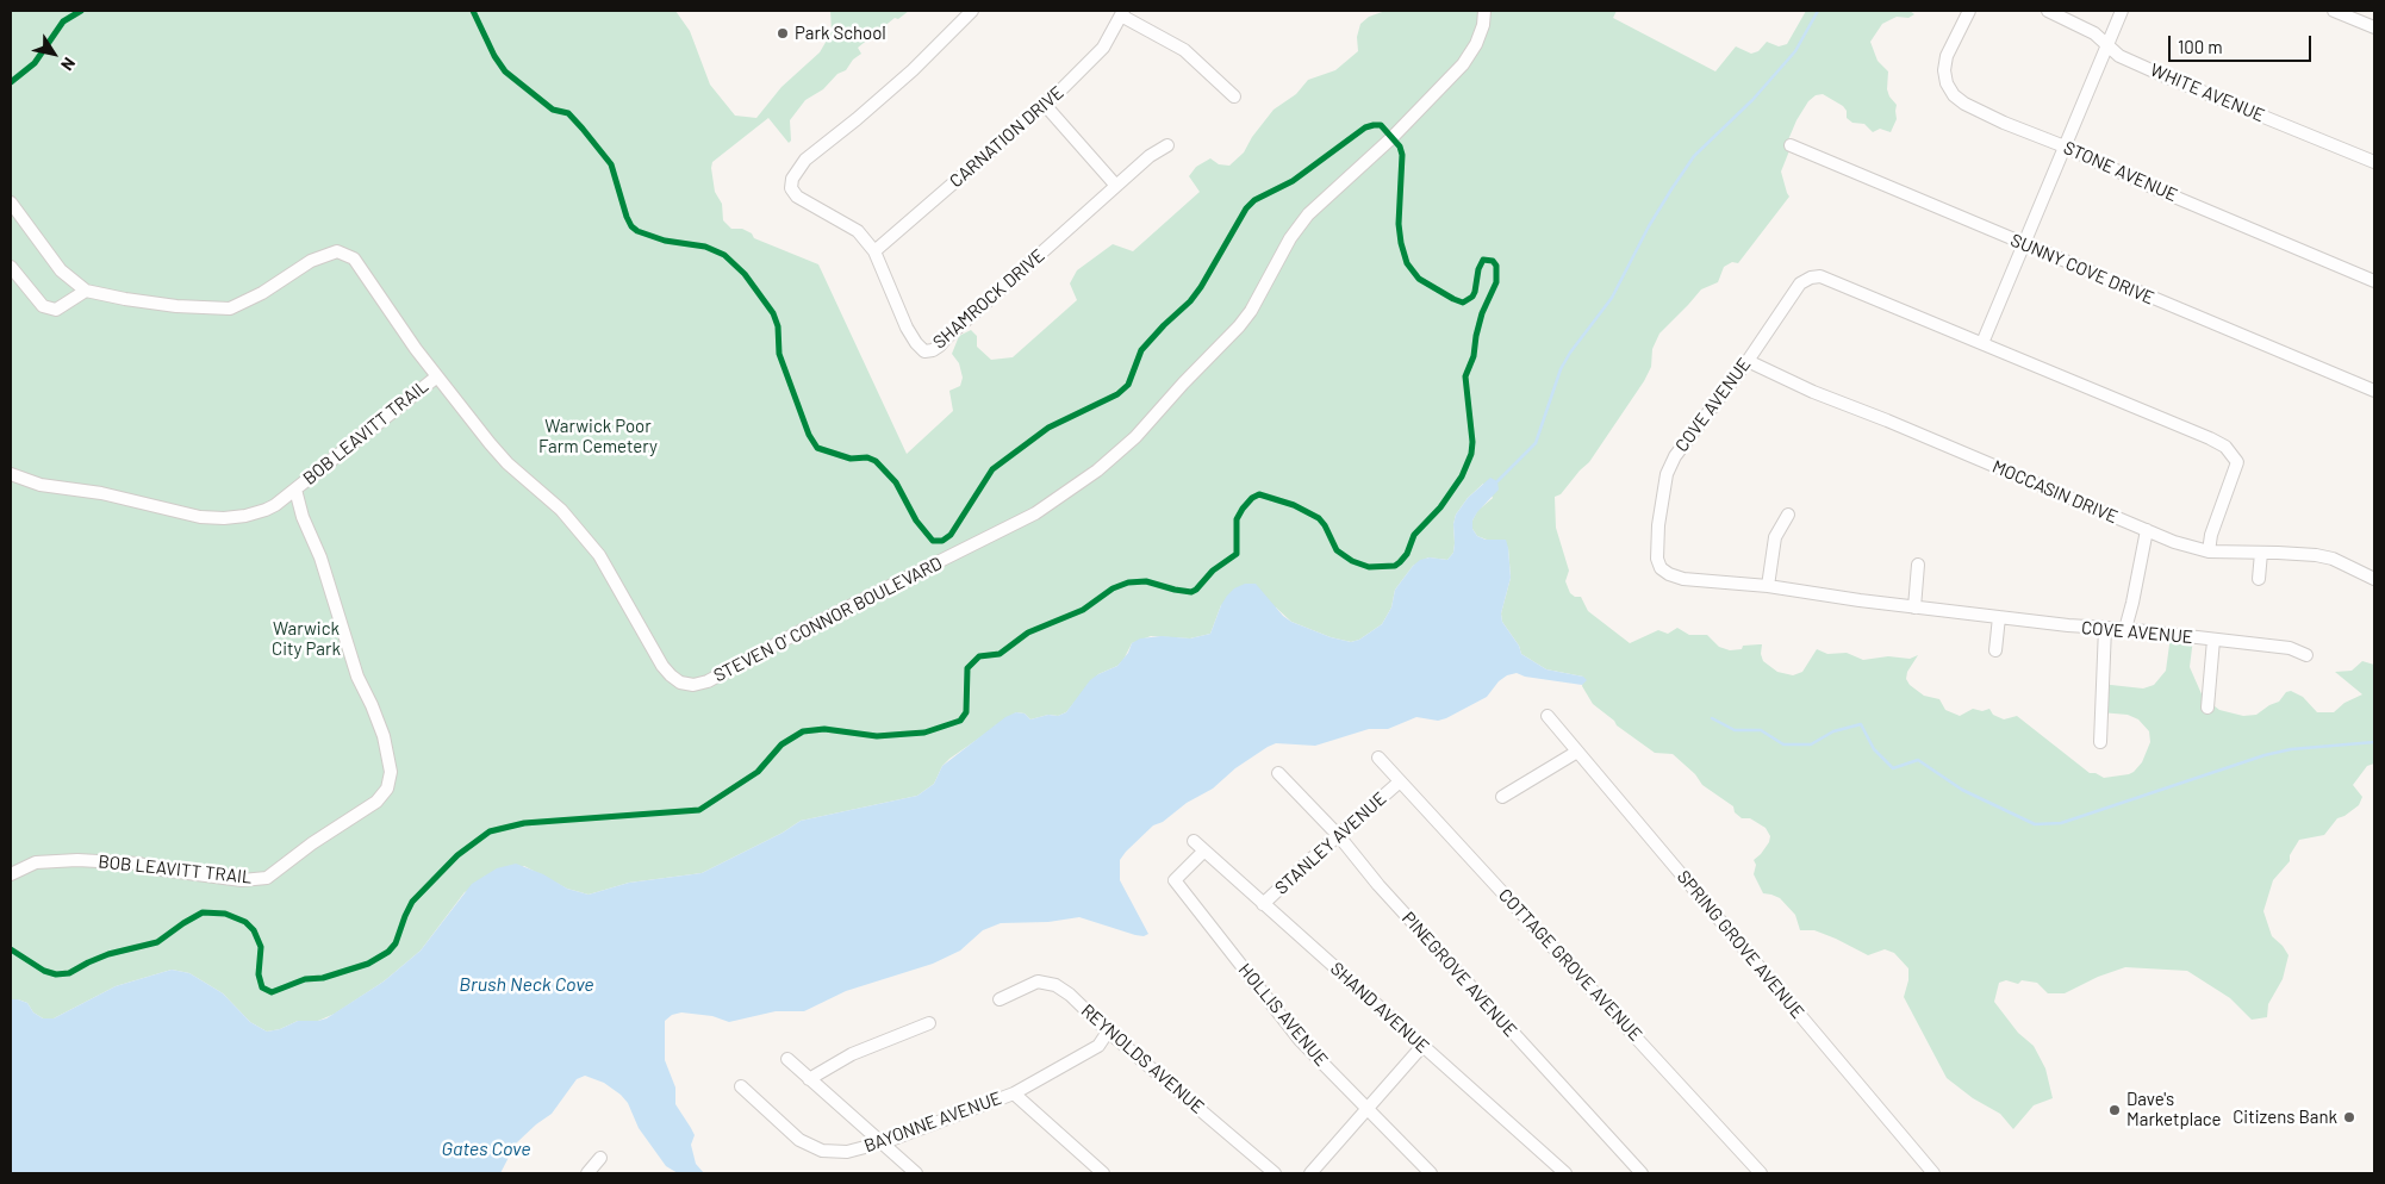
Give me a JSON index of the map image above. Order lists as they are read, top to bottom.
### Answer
{
  "streets": {
    "street": [
      "WHITE AVENUE",
      "CARNATION DRIVE",
      "STONE AVENUE",
      "SUNNY COVE DRIVE",
      "SHAMROCK DRIVE",
      "COVE AVENUE",
      "BOB LEAVITT TRAIL",
      "MOCCASIN DRIVE",
      "STEVEN O' CONNOR BOULEVARD",
      "STANLEY AVENUE",
      "SPRING GROVE AVENUE",
      "COTTAGE GROVE AVENUE",
      "PINEGROVE AVENUE",
      "SHAND AVENUE",
      "HOLLIS AVENUE",
      "REYNOLDS AVENUE",
      "BAYONNE AVENUE"
    ]
  },
  "crossings": [
    ["CARNATION DRIVE", "SHAMROCK DRIVE"],
    ["COVE AVENUE", "MOCCASIN DRIVE"],
    ["BOB LEAVITT TRAIL", "STEVEN O' CONNOR BOULEVARD"],
    ["STANLEY AVENUE", "COTTAGE GROVE AVENUE"],
    ["STANLEY AVENUE", "PINEGROVE AVENUE"],
    ["STANLEY AVENUE", "SHAND AVENUE"],
    ["SHAND AVENUE", "HOLLIS AVENUE"],
    ["REYNOLDS AVENUE", "BAYONNE AVENUE"]
  ],
  "water": ["Brush Neck Cove", "Gates Cove"],
  "parks": ["Warwick Poor Farm Cemetery", "Warwick City Park"],
  "places": ["Park School", "Dave's Marketplace", "Citizens Bank"],
  "scale_bar": "100 m",
  "north": "bottom right"
}
